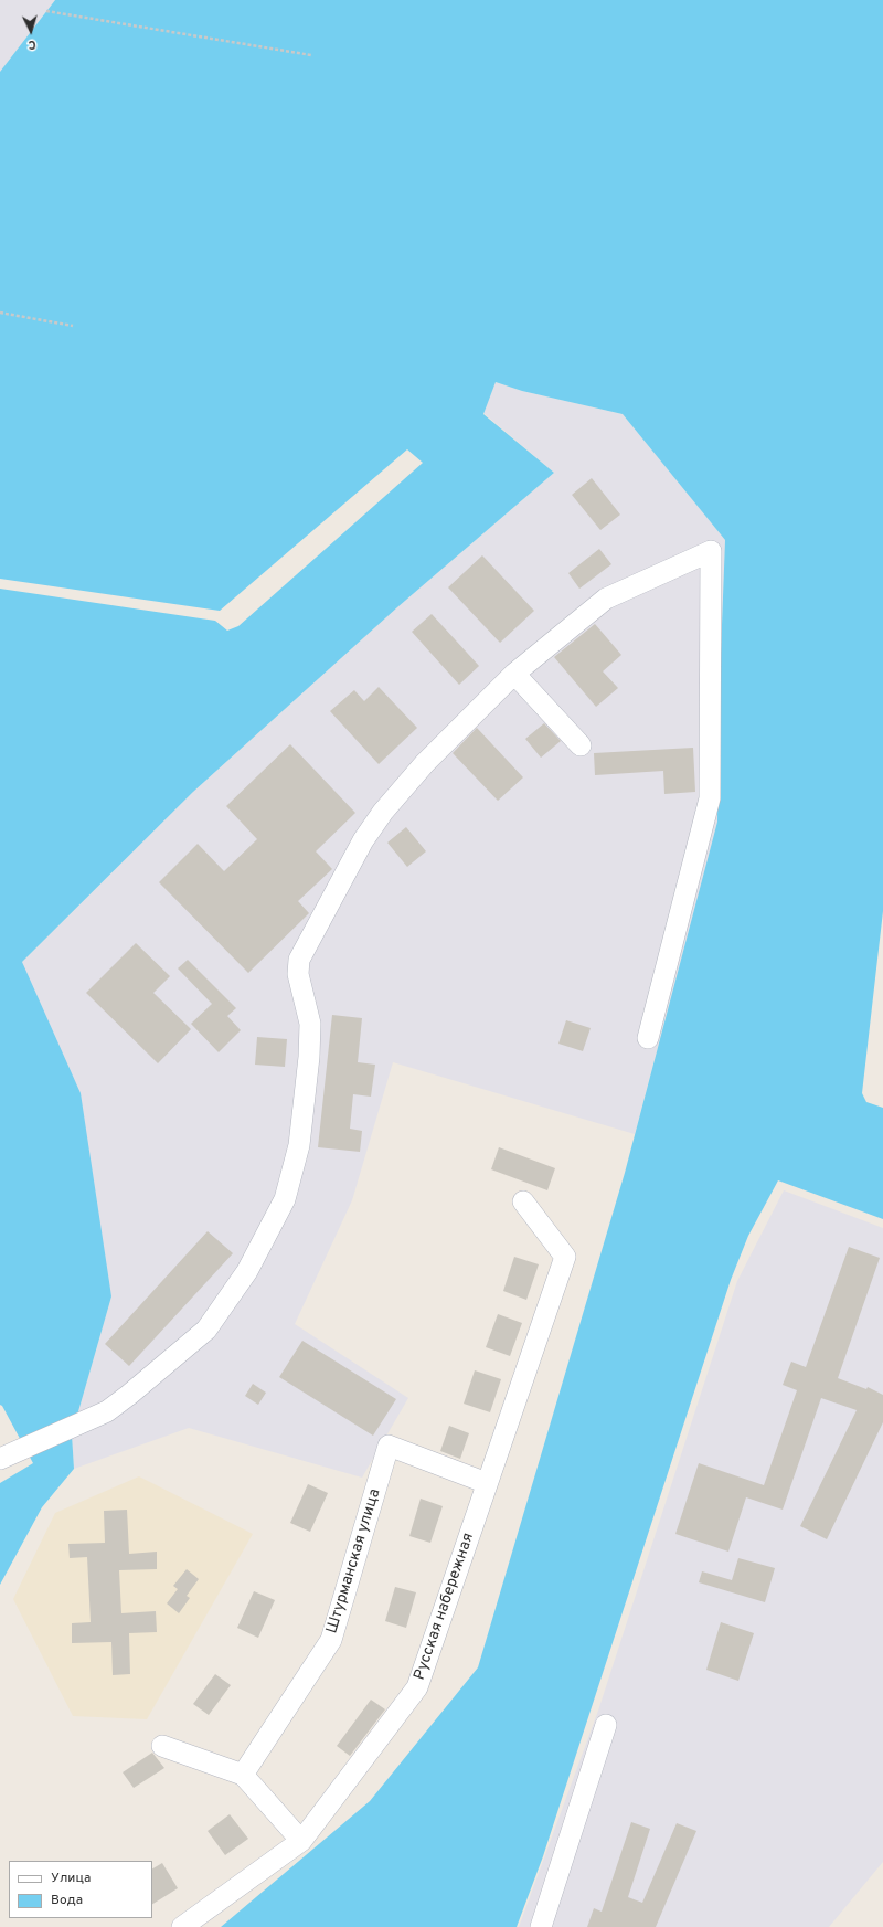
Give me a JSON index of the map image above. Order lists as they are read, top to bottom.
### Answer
{
  "streets": {
    "street": ["Штурманская улица", "Русская набережная"]
  },
  "crossings": [
    ["Штурманская улица", "Русская набережная"]
  ],
  "legend": ["Улица", "Вода"],
  "north": "bottom"
}
